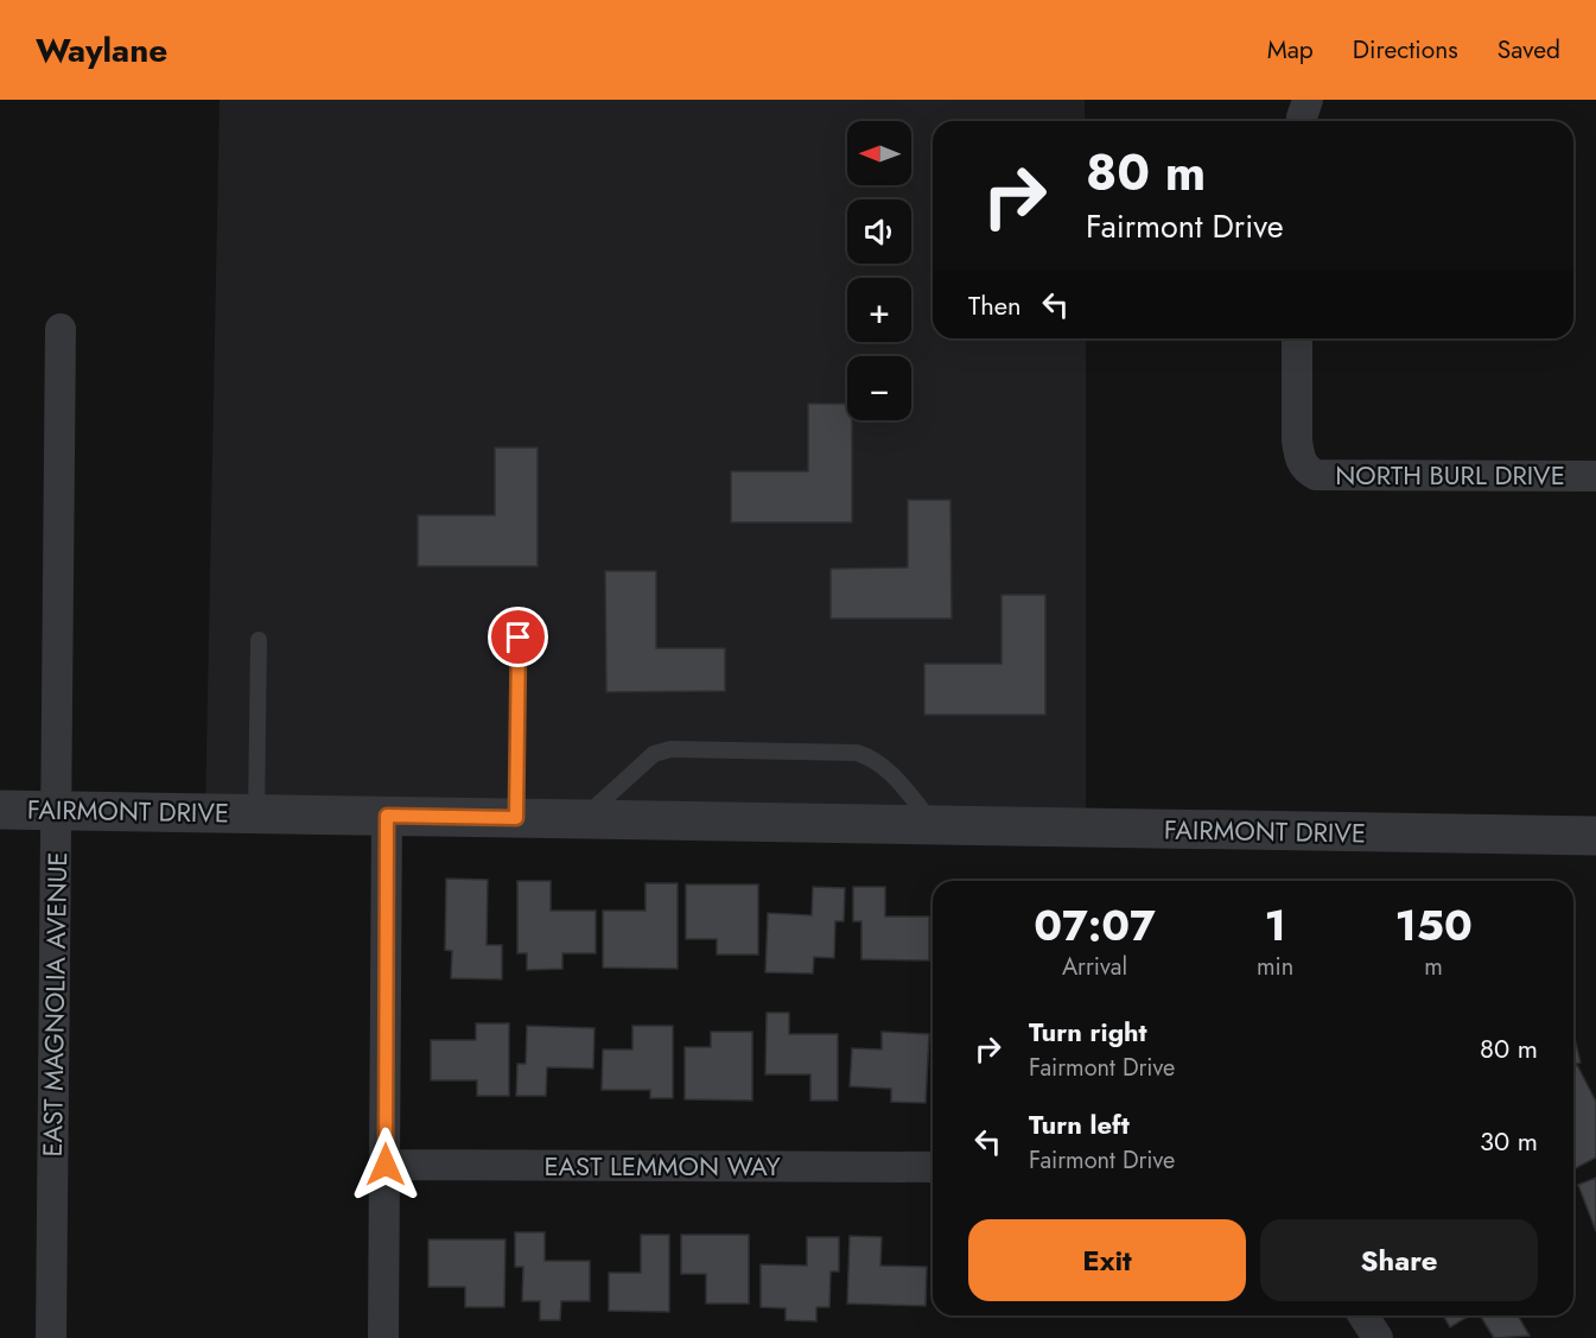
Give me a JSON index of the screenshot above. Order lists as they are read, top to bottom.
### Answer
{
  "streets": {
    "street": [
      "NORTH BURL DRIVE",
      "FAIRMONT DRIVE",
      "EAST MAGNOLIA AVENUE",
      "EAST LEMMON WAY"
    ]
  },
  "crossings": [
    ["FAIRMONT DRIVE", "EAST MAGNOLIA AVENUE"]
  ],
  "north": "left",
  "page": {
    "header": "Waylane",
    "nav": ["Map", "Directions", "Saved"],
    "map_buttons": ["+", "−"],
    "turn": ["80 m", "Fairmont Drive"],
    "then": "Then",
    "eta": [
      "07:07",
      "Arrival",
      "1",
      "min",
      "150",
      "m"
    ],
    "list": [
      {
        "name": "Turn right",
        "note": "Fairmont Drive",
        "value": "80 m"
      },
      {
        "name": "Turn left",
        "note": "Fairmont Drive",
        "value": "30 m"
      }
    ],
    "buttons": ["Exit", "Share"]
  }
}
